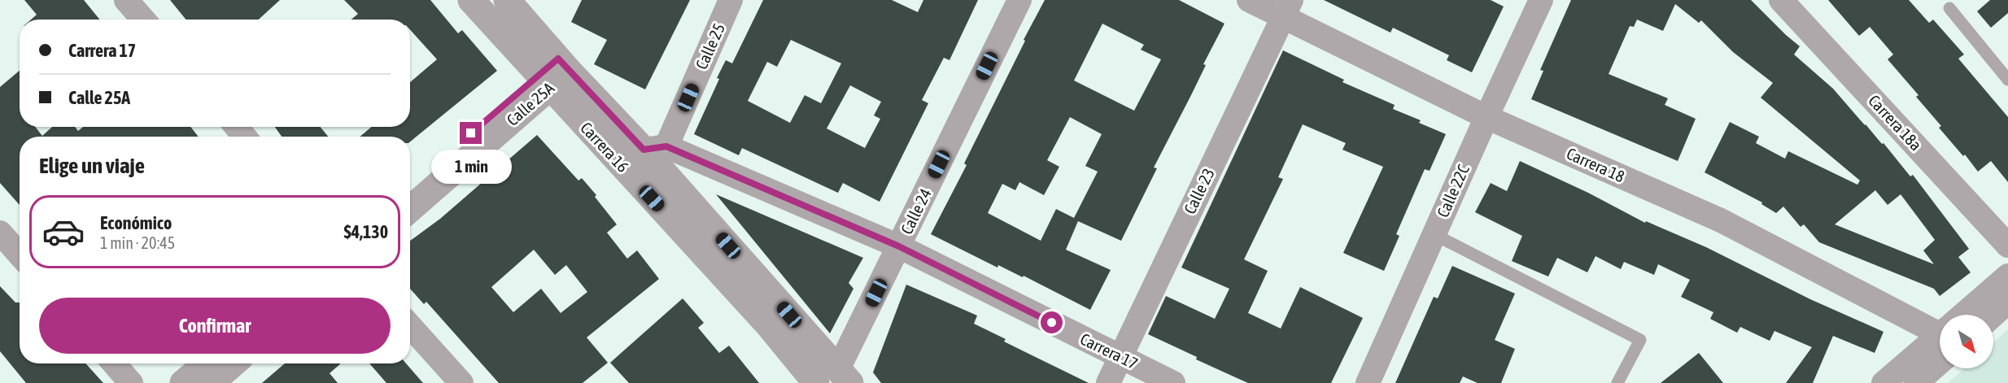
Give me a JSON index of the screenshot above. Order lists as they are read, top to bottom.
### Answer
{
  "streets": {
    "street": [
      "Calle 25",
      "Calle 25A",
      "Carrera 18a",
      "Carrera 16",
      "Carrera 18",
      "Calle 23",
      "Calle 22C",
      "Calle 24",
      "Carrera 17"
    ]
  },
  "crossings": [
    ["Calle 25", "Carrera 16"],
    ["Calle 25", "Carrera 17"],
    ["Calle 25A", "Carrera 16"],
    ["Carrera 16", "Calle 24"],
    ["Carrera 16", "Carrera 17"],
    ["Carrera 18", "Calle 23"],
    ["Carrera 18", "Calle 22C"],
    ["Calle 23", "Carrera 17"],
    ["Calle 24", "Carrera 17"]
  ],
  "north": "bottom right",
  "page": {
    "banner": ["Carrera 17", "Calle 25A"],
    "heading": "Elige un viaje",
    "bubble": "1 min",
    "list": [
      {
        "name": "Económico",
        "note": "1 min · 20:45",
        "value": "$4,130"
      }
    ],
    "buttons": "Confirmar"
  }
}
